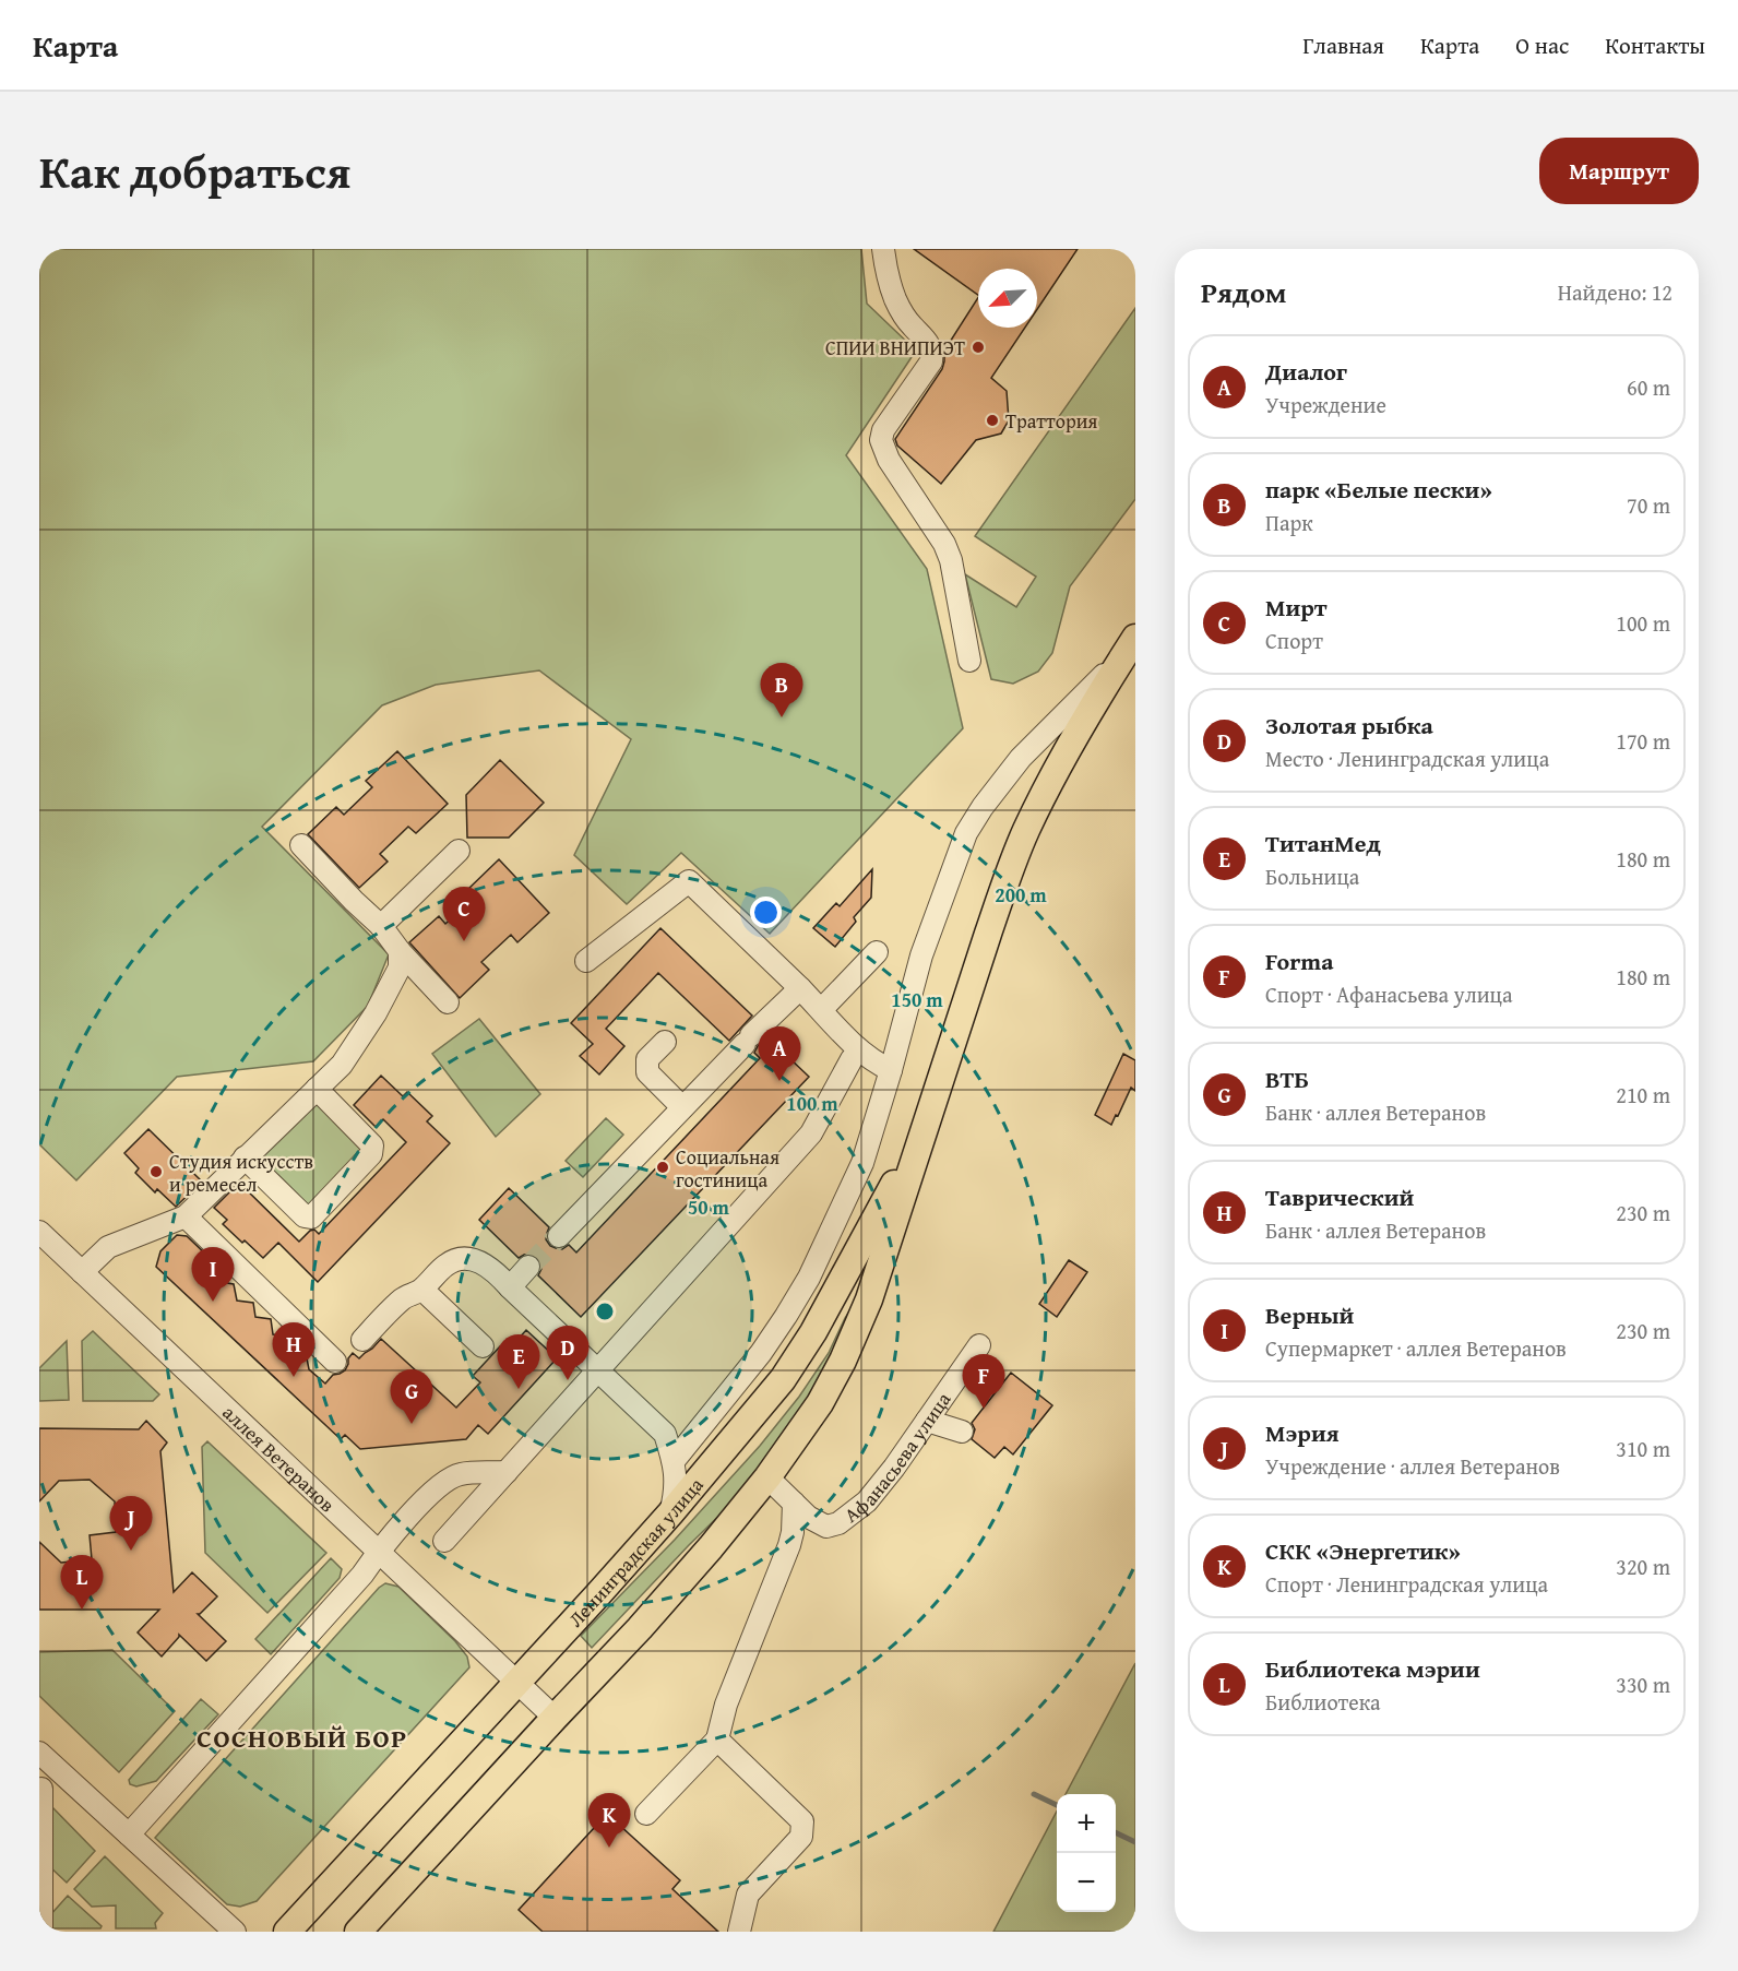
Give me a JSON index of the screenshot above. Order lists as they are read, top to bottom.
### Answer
{
  "streets": {
    "main road": ["Ленинградская улица"],
    "street": ["Афанасьева улица", "аллея Ветеранов"]
  },
  "crossings": [
    ["Афанасьева улица", "Ленинградская улица"],
    ["аллея Ветеранов", "Ленинградская улица"]
  ],
  "districts": ["СОСНОВЫЙ БОР"],
  "places": [
    "СПИИ ВНИПИЭТ",
    "Траттория",
    "Социальная гостиница",
    "Студия искусств и ремесел"
  ],
  "north": "bottom left",
  "page": {
    "header": "Карта",
    "nav": [
      "Главная",
      "Карта",
      "О нас",
      "Контакты"
    ],
    "title": "Как добраться",
    "buttons": "Маршрут",
    "heading": ["Рядом", "Найдено: 12"],
    "list": [
      {
        "mark": "A",
        "name": "Диалог",
        "note": "Учреждение",
        "value": "60 m"
      },
      {
        "mark": "B",
        "name": "парк «Белые пески»",
        "note": "Парк",
        "value": "70 m"
      },
      {
        "mark": "C",
        "name": "Мирт",
        "note": "Спорт",
        "value": "100 m"
      },
      {
        "mark": "D",
        "name": "Золотая рыбка",
        "note": "Место · Ленинградская улица",
        "value": "170 m"
      },
      {
        "mark": "E",
        "name": "ТитанМед",
        "note": "Больница",
        "value": "180 m"
      },
      {
        "mark": "F",
        "name": "Forma",
        "note": "Спорт · Афанасьева улица",
        "value": "180 m"
      },
      {
        "mark": "G",
        "name": "ВТБ",
        "note": "Банк · аллея Ветеранов",
        "value": "210 m"
      },
      {
        "mark": "H",
        "name": "Таврический",
        "note": "Банк · аллея Ветеранов",
        "value": "230 m"
      },
      {
        "mark": "I",
        "name": "Верный",
        "note": "Супермаркет · аллея Ветеранов",
        "value": "230 m"
      },
      {
        "mark": "J",
        "name": "Мэрия",
        "note": "Учреждение · аллея Ветеранов",
        "value": "310 m"
      },
      {
        "mark": "K",
        "name": "СКК «Энергетик»",
        "note": "Спорт · Ленинградская улица",
        "value": "320 m"
      },
      {
        "mark": "L",
        "name": "Библиотека мэрии",
        "note": "Библиотека",
        "value": "330 m"
      }
    ],
    "pins": [
      "B",
      "C",
      "A",
      "I",
      "H",
      "D",
      "E",
      "F",
      "G",
      "J",
      "L",
      "K"
    ],
    "map_buttons": ["+", "−"]
  },
  "rings": [
    "200 m",
    "150 m",
    "100 m",
    "50 m"
  ]
}
